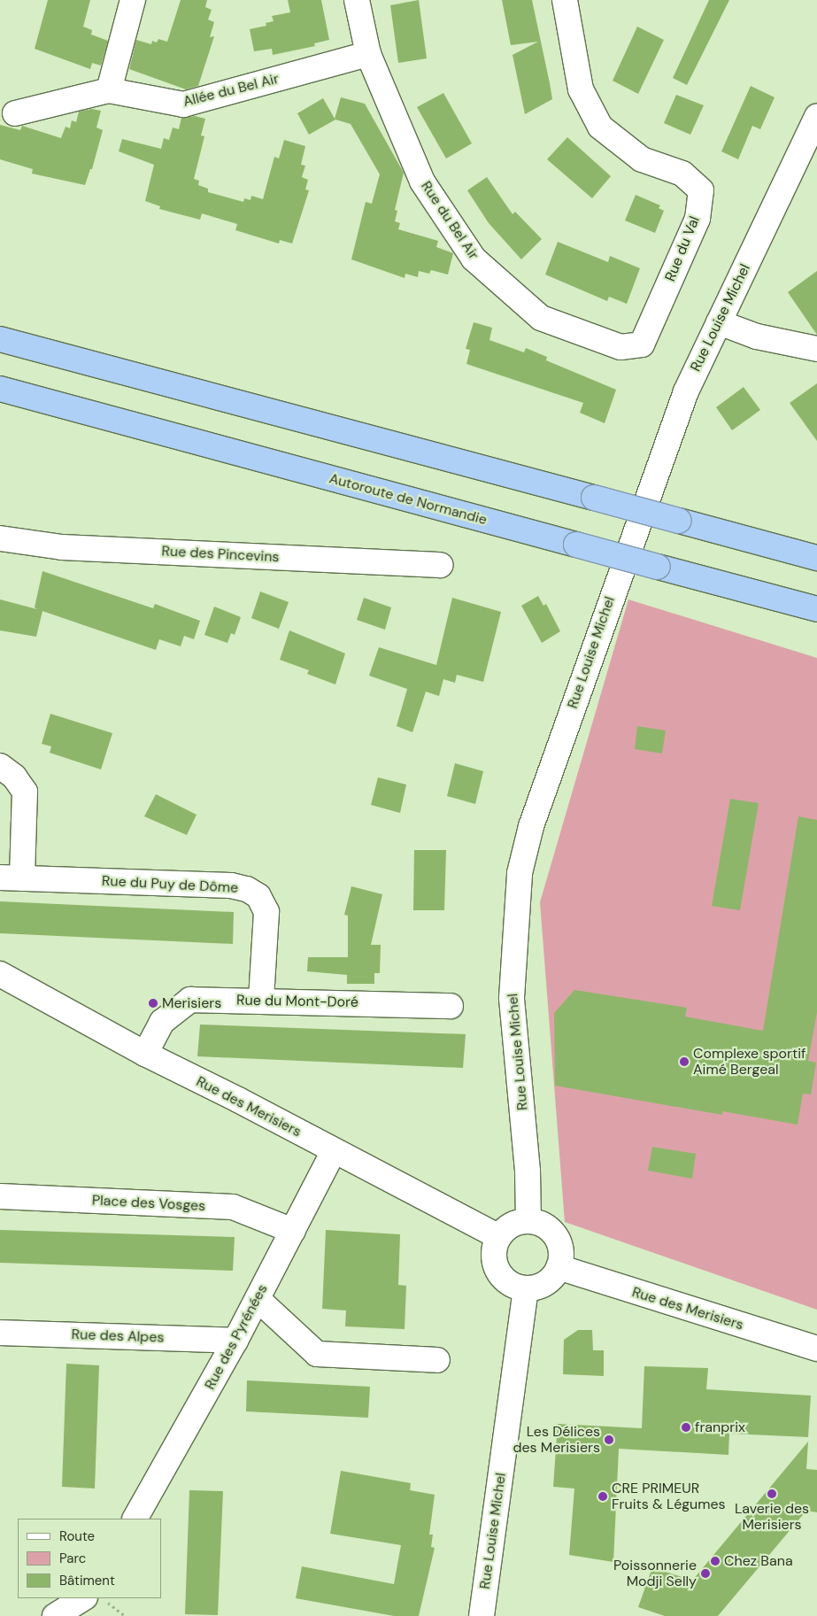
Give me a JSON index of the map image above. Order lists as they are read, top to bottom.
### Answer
{
  "streets": {
    "highway": ["Autoroute de Normandie"],
    "street": [
      "Allée du Bel Air",
      "Rue du Bel Air",
      "Rue du Val",
      "Rue Louise Michel",
      "Rue des Pincevins",
      "Rue du Puy de Dôme",
      "Rue du Mont-Doré",
      "Rue des Merisiers",
      "Place des Vosges",
      "Rue des Alpes",
      "Rue des Pyrénées"
    ]
  },
  "crossings": [
    ["Allée du Bel Air", "Rue du Bel Air"],
    ["Rue du Bel Air", "Rue du Val"],
    ["Rue Louise Michel", "Rue des Merisiers"],
    ["Rue du Puy de Dôme", "Rue du Mont-Doré"],
    ["Rue du Mont-Doré", "Rue des Merisiers"],
    ["Rue des Merisiers", "Rue des Pyrénées"],
    ["Place des Vosges", "Rue des Pyrénées"],
    ["Rue des Alpes", "Rue des Pyrénées"]
  ],
  "places": [
    "Merisiers",
    "Complexe sportif Aimé Bergeal",
    "franprix",
    "Les Délices des Merisiers",
    "Laverie des Merisiers",
    "CRE PRIMEUR Fruits & Légumes",
    "Chez Bana",
    "Poissonnerie Modji Selly"
  ],
  "legend": ["Route", "Parc", "Bâtiment"]
}
